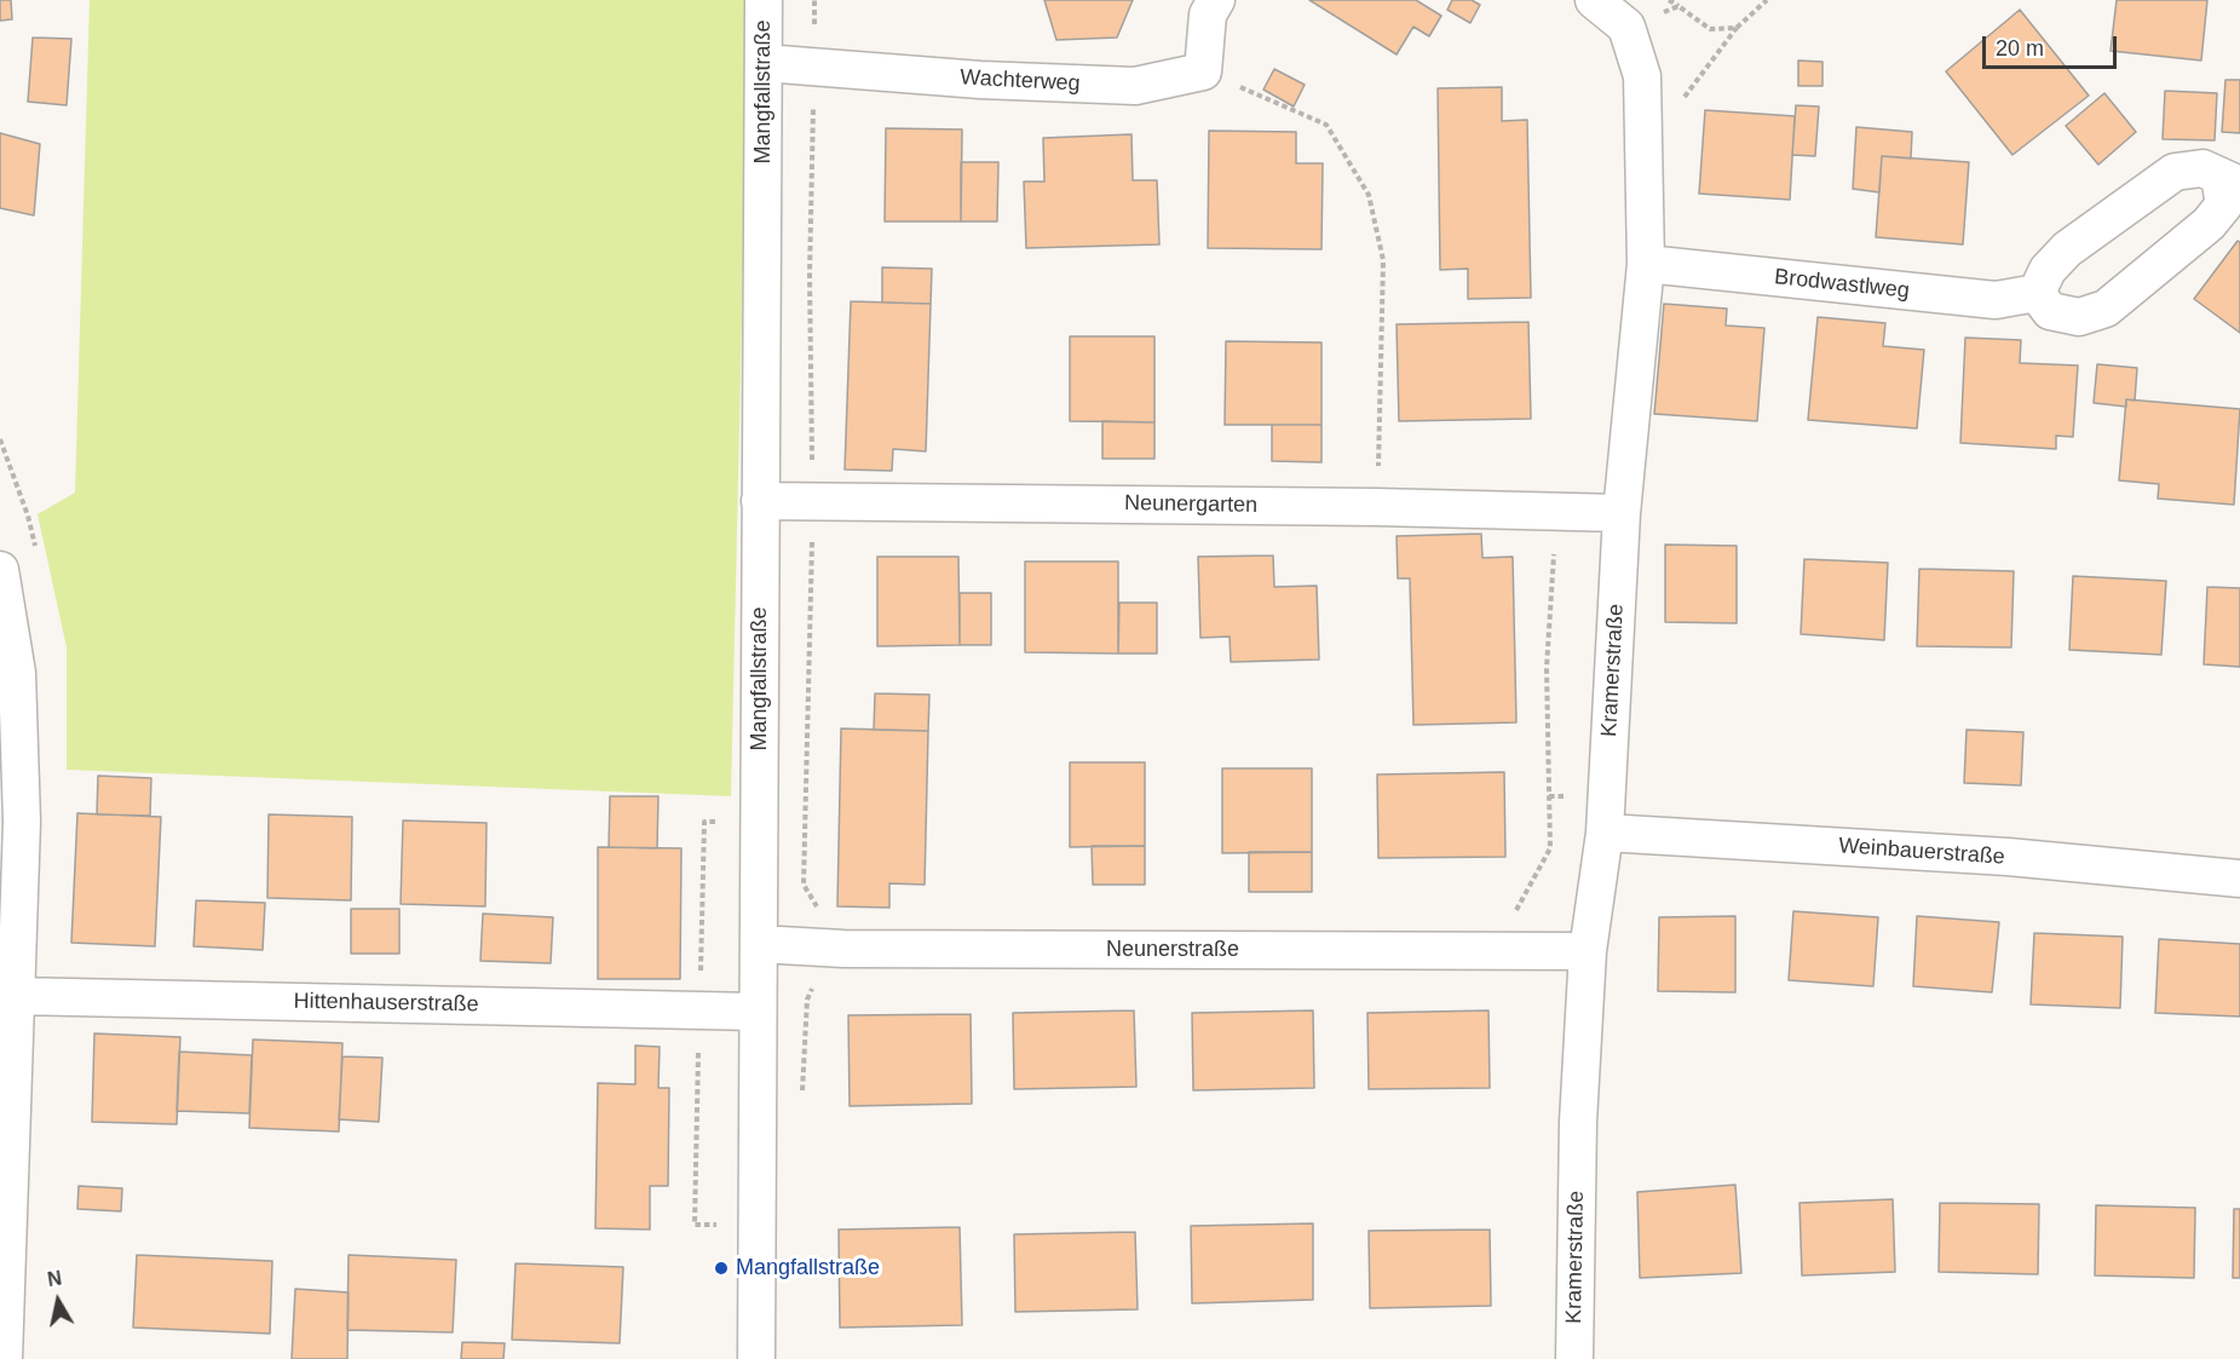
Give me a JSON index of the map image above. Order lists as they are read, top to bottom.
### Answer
{
  "streets": {
    "street": [
      "Wachterweg",
      "Mangfallstraße",
      "Brodwastlweg",
      "Neunergarten",
      "Kramerstraße",
      "Weinbauerstraße",
      "Neunerstraße",
      "Hittenhauserstraße"
    ]
  },
  "crossings": [
    ["Wachterweg", "Mangfallstraße"],
    ["Mangfallstraße", "Neunergarten"],
    ["Mangfallstraße", "Neunerstraße"],
    ["Mangfallstraße", "Hittenhauserstraße"],
    ["Brodwastlweg", "Kramerstraße"],
    ["Neunergarten", "Kramerstraße"],
    ["Kramerstraße", "Weinbauerstraße"],
    ["Kramerstraße", "Neunerstraße"]
  ],
  "places": ["Mangfallstraße"],
  "scale_bar": "20 m",
  "north": "top"
}
